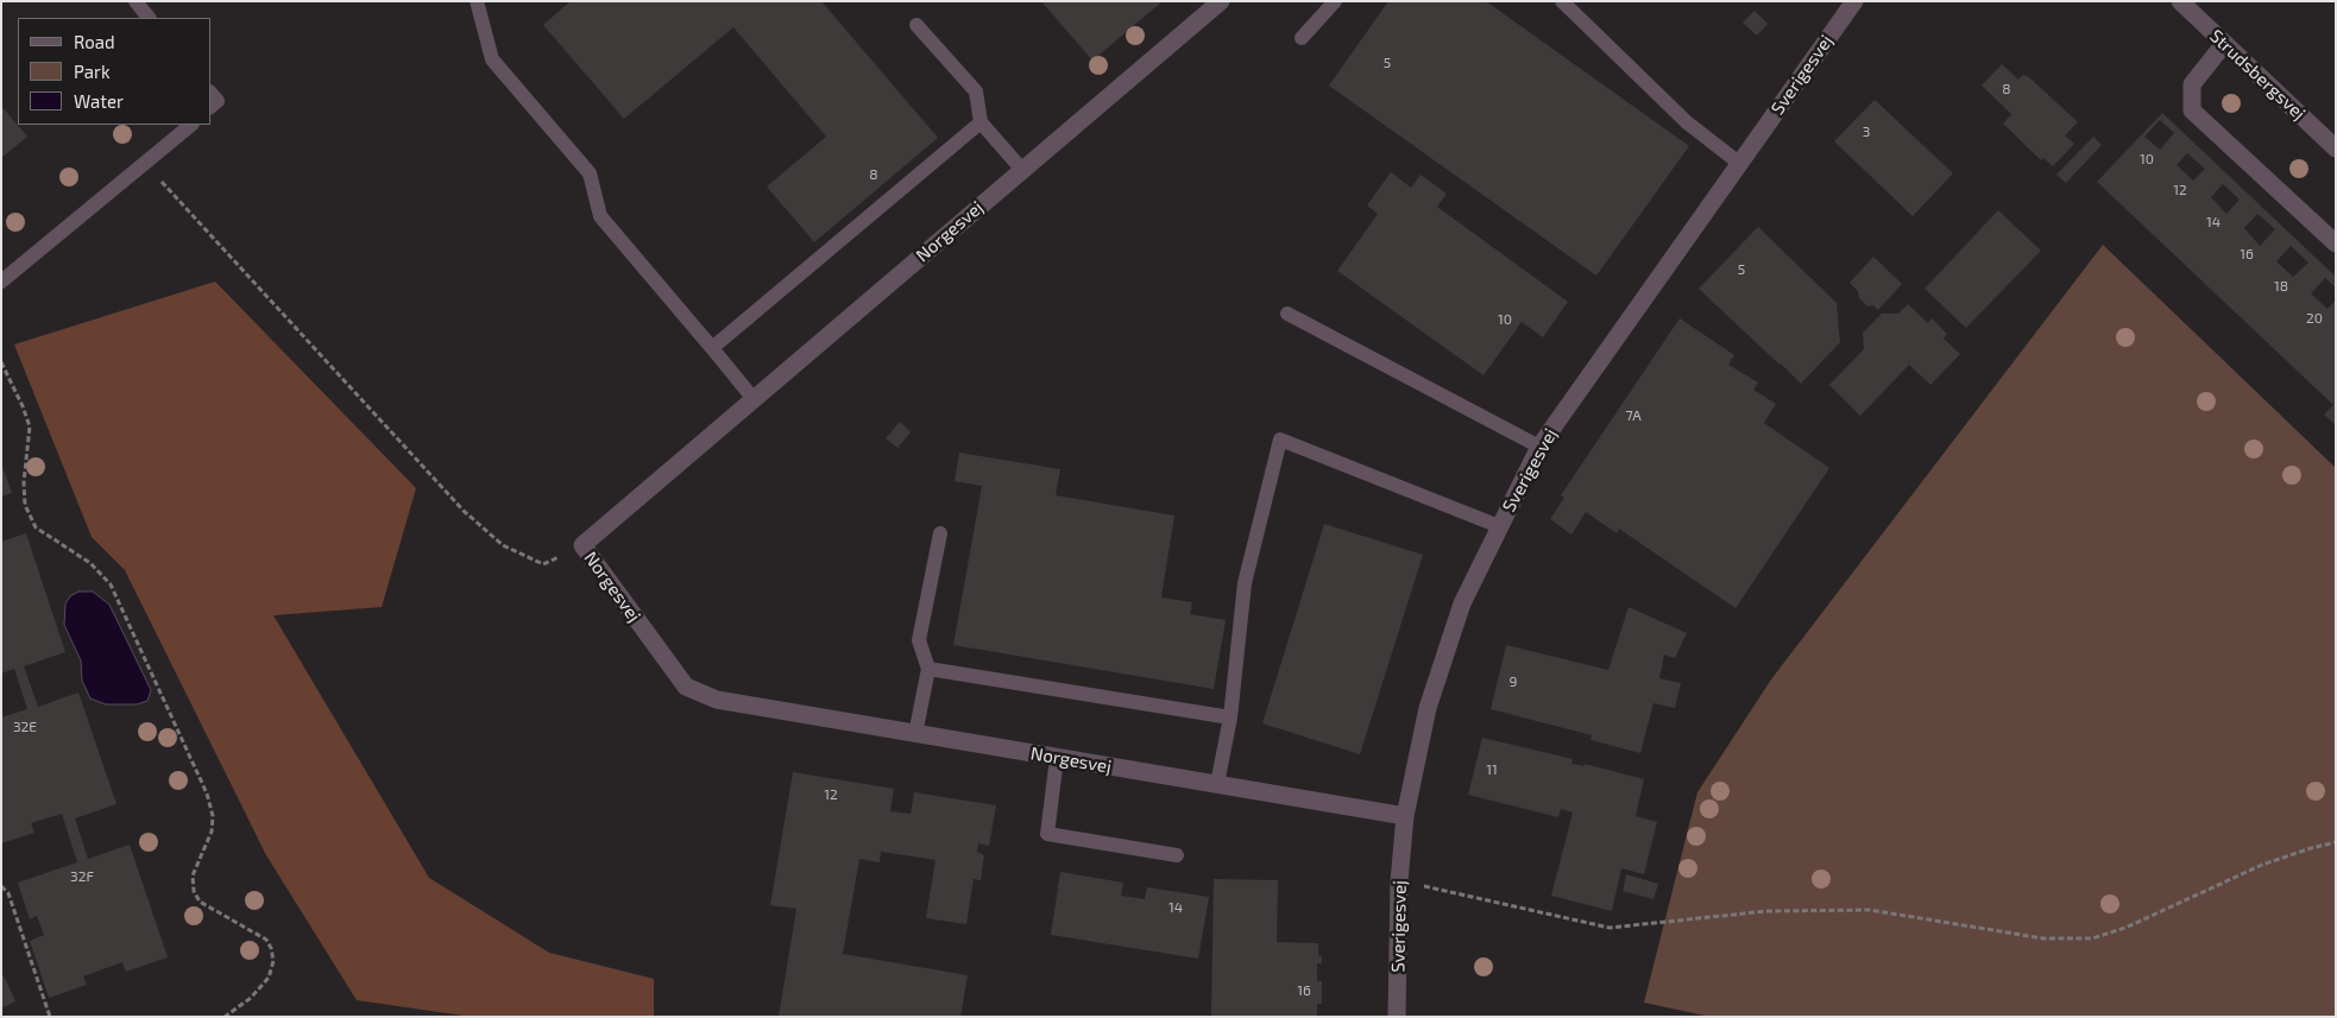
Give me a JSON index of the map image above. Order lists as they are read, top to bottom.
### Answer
{
  "streets": {
    "street": ["Sverigesvej", "Strudsbergsvej", "Norgesvej"]
  },
  "crossings": [
    ["Sverigesvej", "Norgesvej"]
  ],
  "house_numbers": [
    "5",
    "8",
    "3",
    "10",
    "8",
    "12",
    "14",
    "16",
    "5",
    "18",
    "20",
    "10",
    "7A",
    "9",
    "32E",
    "11",
    "12",
    "32F",
    "14",
    "16"
  ],
  "legend": ["Road", "Park", "Water"]
}
